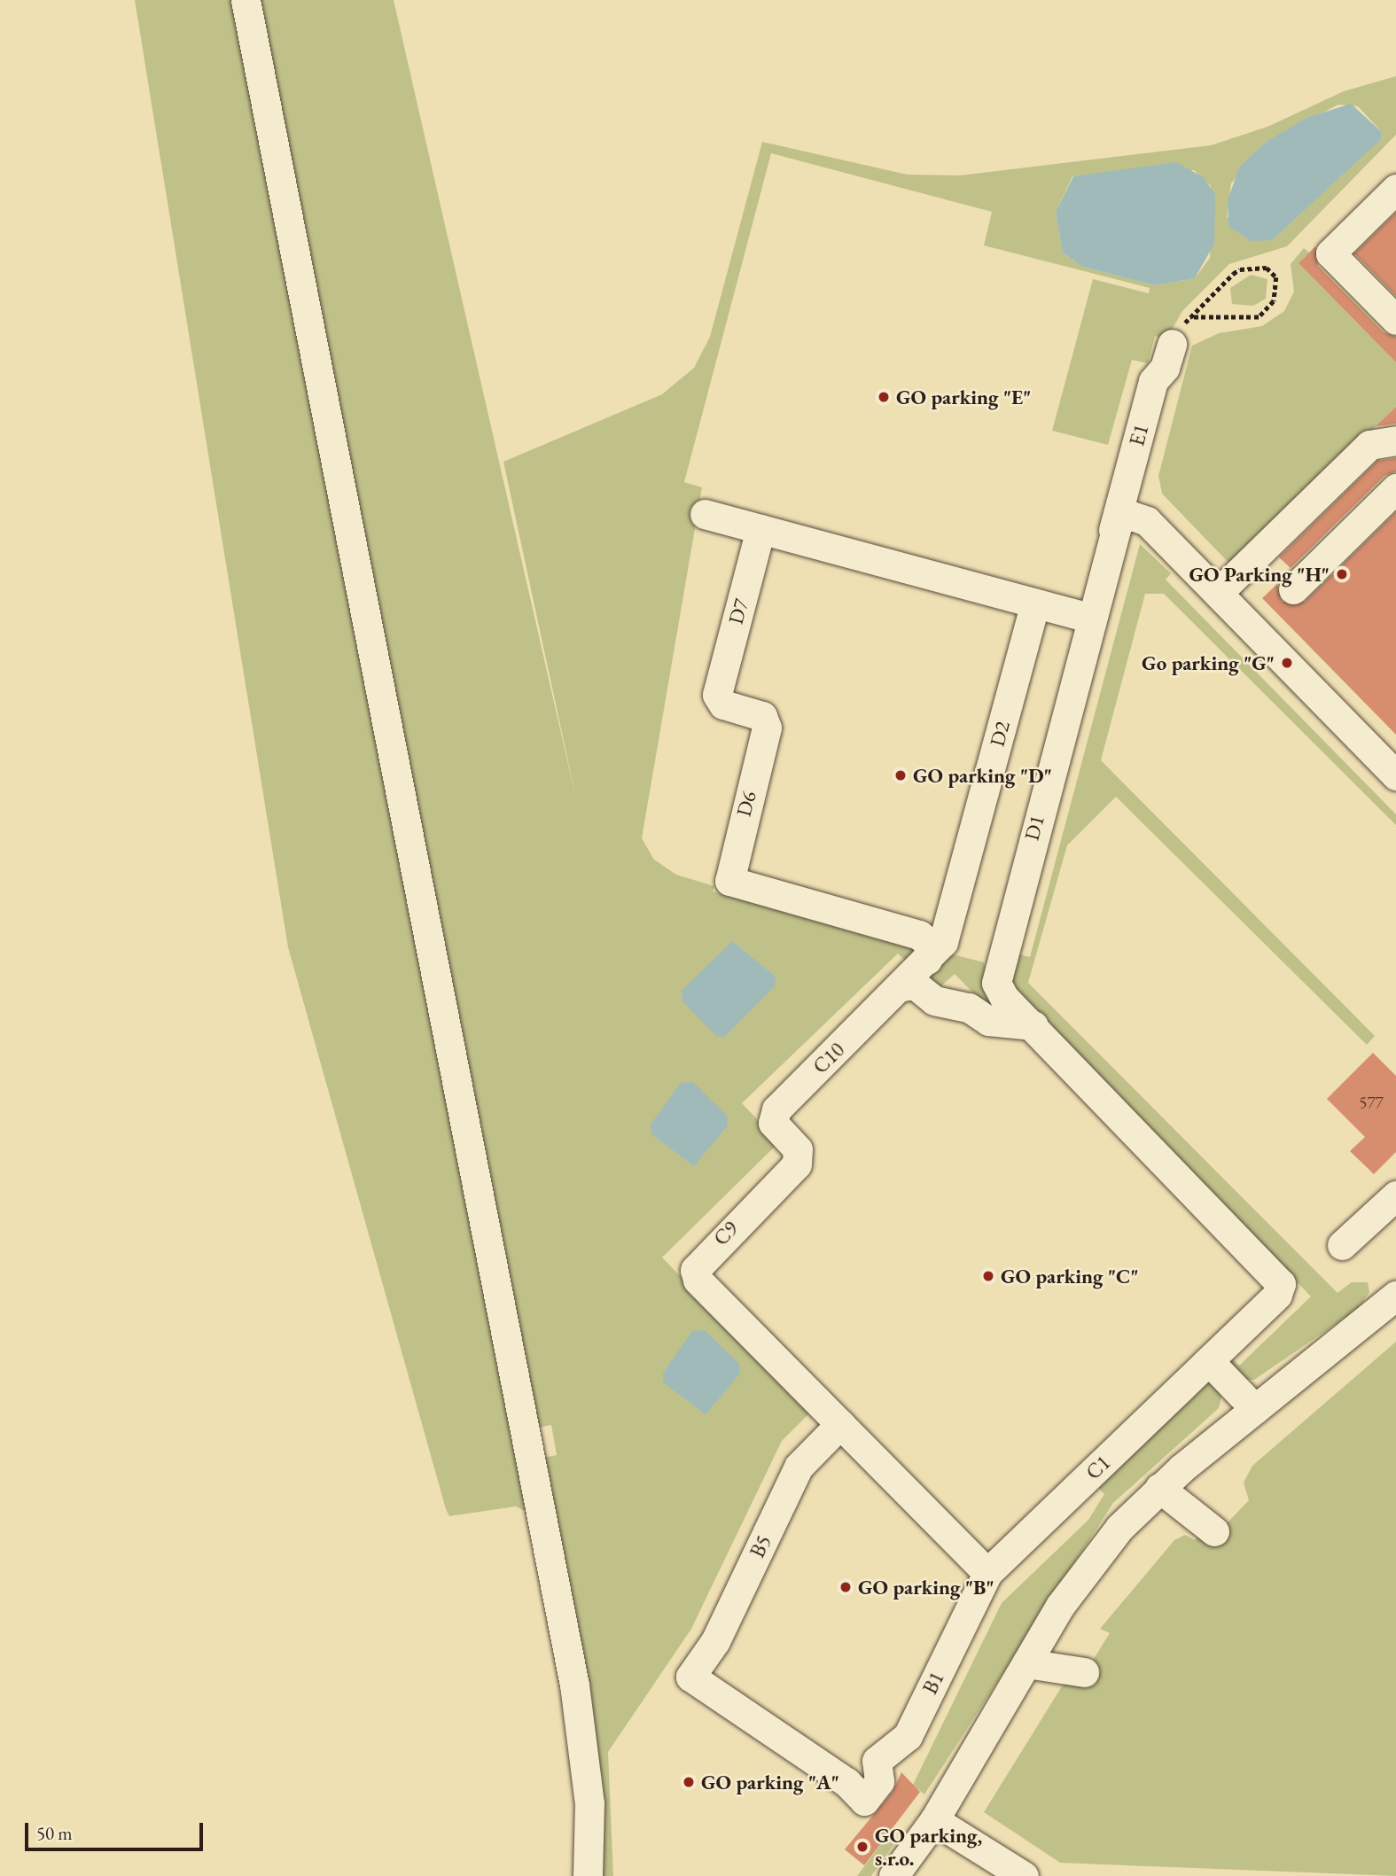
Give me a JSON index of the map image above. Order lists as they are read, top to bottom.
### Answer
{
  "streets": {
    "street": [
      "E1",
      "D7",
      "D2",
      "D6",
      "D1",
      "C10",
      "C9",
      "C1",
      "B5",
      "B1"
    ]
  },
  "crossings": [
    ["E1", "D1"],
    ["D7", "D6"],
    ["D2", "C10"],
    ["D6", "C10"],
    ["D1", "C1"],
    ["C10", "C9"],
    ["C9", "C1"],
    ["C9", "B5"],
    ["C9", "B1"],
    ["C1", "B1"],
    ["B5", "B1"]
  ],
  "places": [
    "GO parking \"E\"",
    "GO Parking \"H\"",
    "Go parking \"G\"",
    "GO parking \"D\"",
    "GO parking \"C\"",
    "GO parking \"B\"",
    "GO parking \"A\"",
    "GO parking, s.r.o."
  ],
  "house_numbers": ["577"],
  "scale_bar": "50 m"
}
